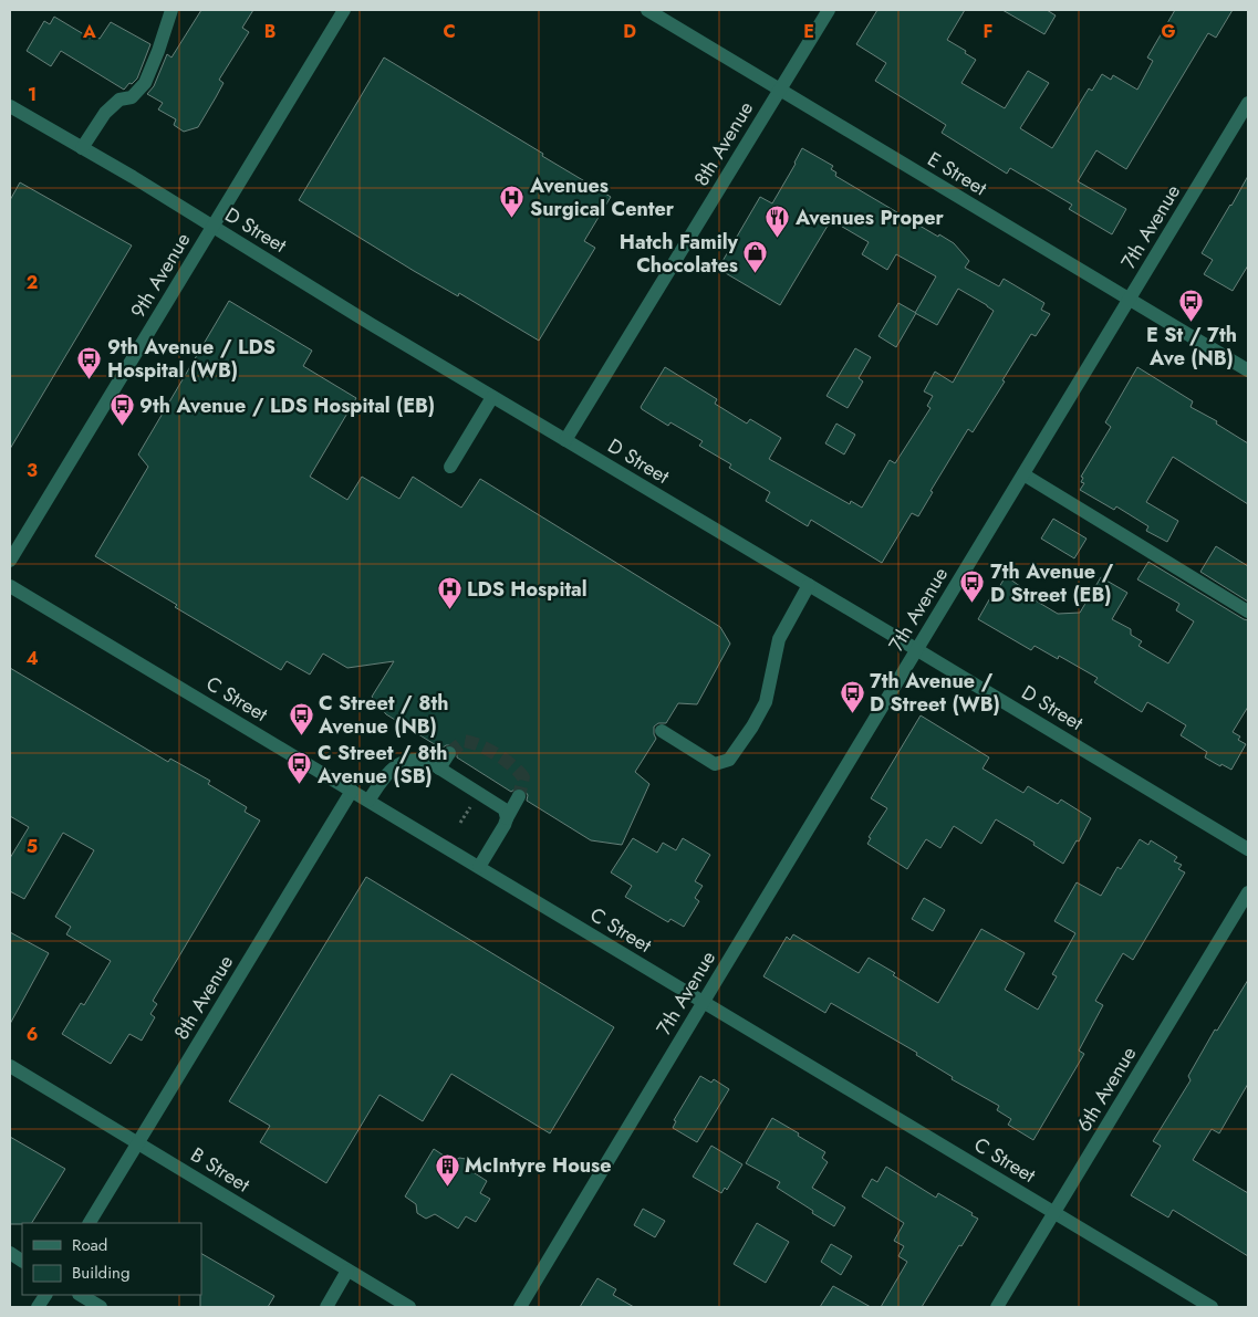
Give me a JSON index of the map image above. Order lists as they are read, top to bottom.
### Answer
{
  "streets": {
    "street": [
      "8th Avenue",
      "E Street",
      "7th Avenue",
      "D Street",
      "9th Avenue",
      "C Street",
      "6th Avenue",
      "B Street"
    ]
  },
  "crossings": [
    ["8th Avenue", "E Street"],
    ["8th Avenue", "D Street"],
    ["8th Avenue", "C Street"],
    ["8th Avenue", "B Street"],
    ["E Street", "7th Avenue"],
    ["7th Avenue", "D Street"],
    ["7th Avenue", "C Street"],
    ["D Street", "9th Avenue"],
    ["C Street", "6th Avenue"]
  ],
  "places": {
    "hospital": ["Avenues Surgical Center", "LDS Hospital"],
    "restaurant": ["Avenues Proper"],
    "shop": ["Hatch Family Chocolates"],
    "bus stop": [
      "E St / 7th Ave (NB)",
      "9th Avenue / LDS Hospital (WB)",
      "9th Avenue / LDS Hospital (EB)",
      "7th Avenue / D Street (EB)",
      "7th Avenue / D Street (WB)",
      "C Street / 8th Avenue (NB)",
      "C Street / 8th Avenue (SB)"
    ],
    "building": ["McIntyre House"]
  },
  "legend": ["Road", "Building"],
  "grid": {
    "columns": [
      "A",
      "B",
      "C",
      "D",
      "E",
      "F",
      "G"
    ],
    "rows": [
      "1",
      "2",
      "3",
      "4",
      "5",
      "6"
    ]
  }
}
